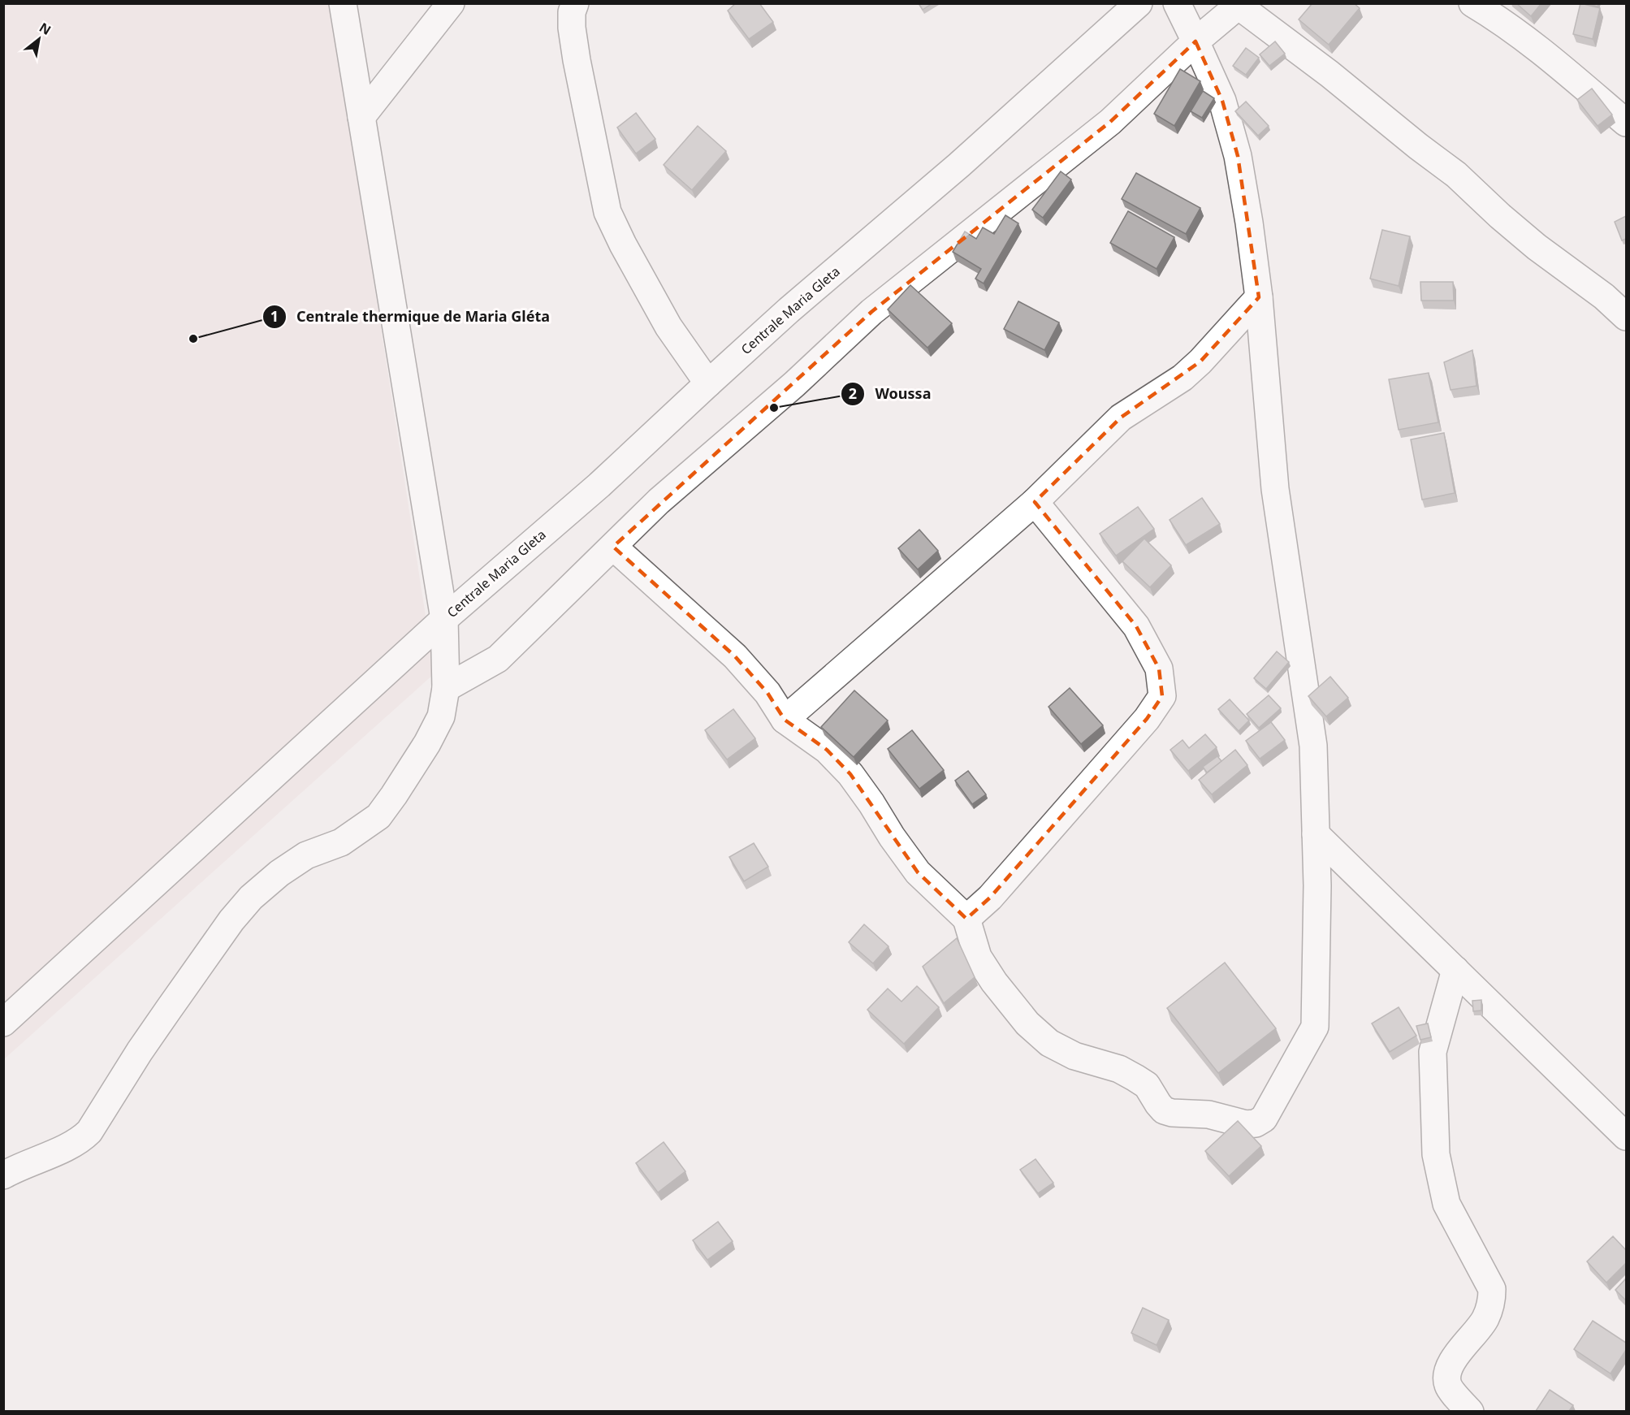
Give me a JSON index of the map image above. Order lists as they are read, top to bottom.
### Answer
{
  "streets": {
    "street": ["Centrale Maria Gleta"]
  },
  "places": ["Centrale thermique de Maria Gléta", "Woussa"],
  "north": "top right"
}
